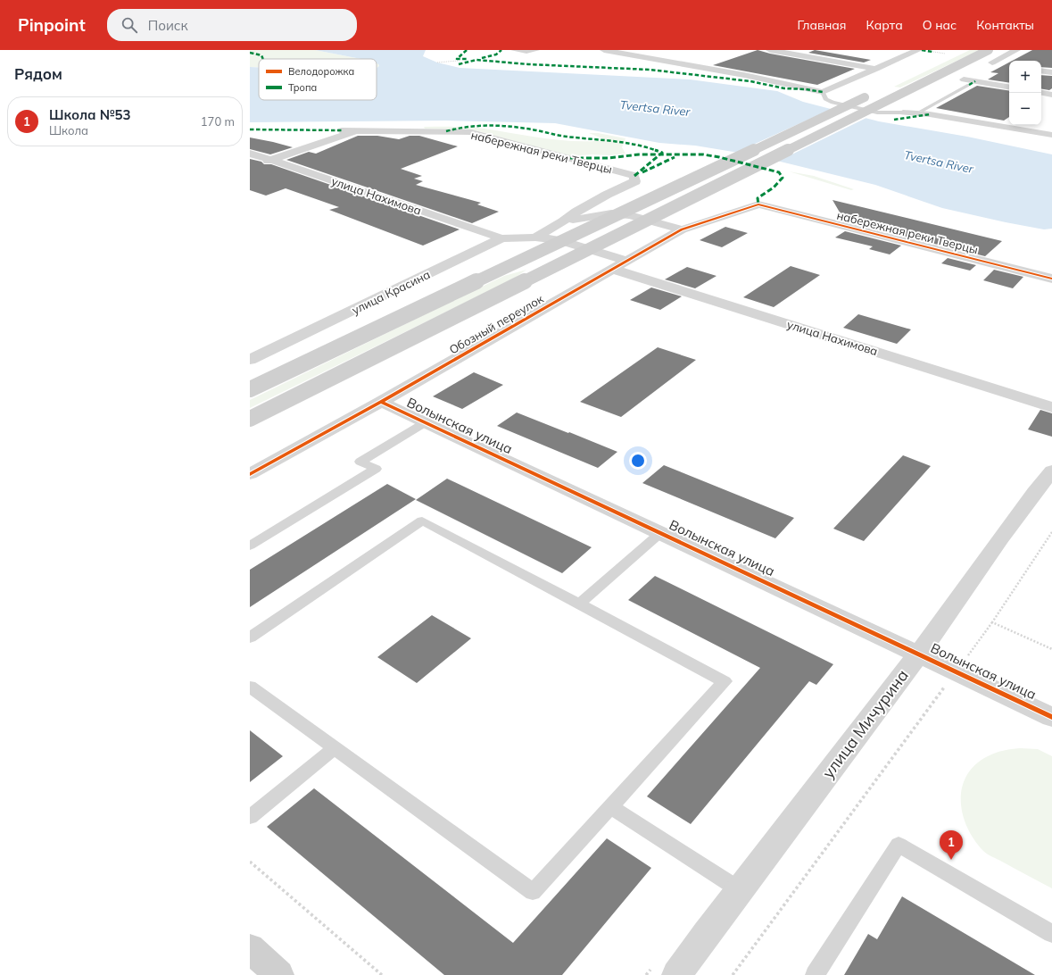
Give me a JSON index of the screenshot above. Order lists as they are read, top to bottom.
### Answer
{
  "streets": {
    "street": [
      "набережная реки Тверцы",
      "улица Нахимова",
      "улица Красина",
      "Обозный переулок",
      "Волынская улица",
      "улица Мичурина"
    ]
  },
  "crossings": [
    ["набережная реки Тверцы", "Обозный переулок"],
    ["улица Нахимова", "улица Красина"],
    ["улица Нахимова", "Обозный переулок"],
    ["улица Красина", "Обозный переулок"],
    ["Обозный переулок", "Волынская улица"],
    ["Волынская улица", "улица Мичурина"]
  ],
  "water": ["Tvertsa River"],
  "legend": ["Велодорожка", "Тропа"],
  "page": {
    "header": "Pinpoint",
    "search": "Поиск",
    "nav": [
      "Главная",
      "Карта",
      "О нас",
      "Контакты"
    ],
    "heading": "Рядом",
    "map_buttons": ["+", "−"],
    "list": [
      {
        "mark": "1",
        "name": "Школа №53",
        "note": "Школа",
        "value": "170 m"
      }
    ],
    "pins": "1"
  }
}
